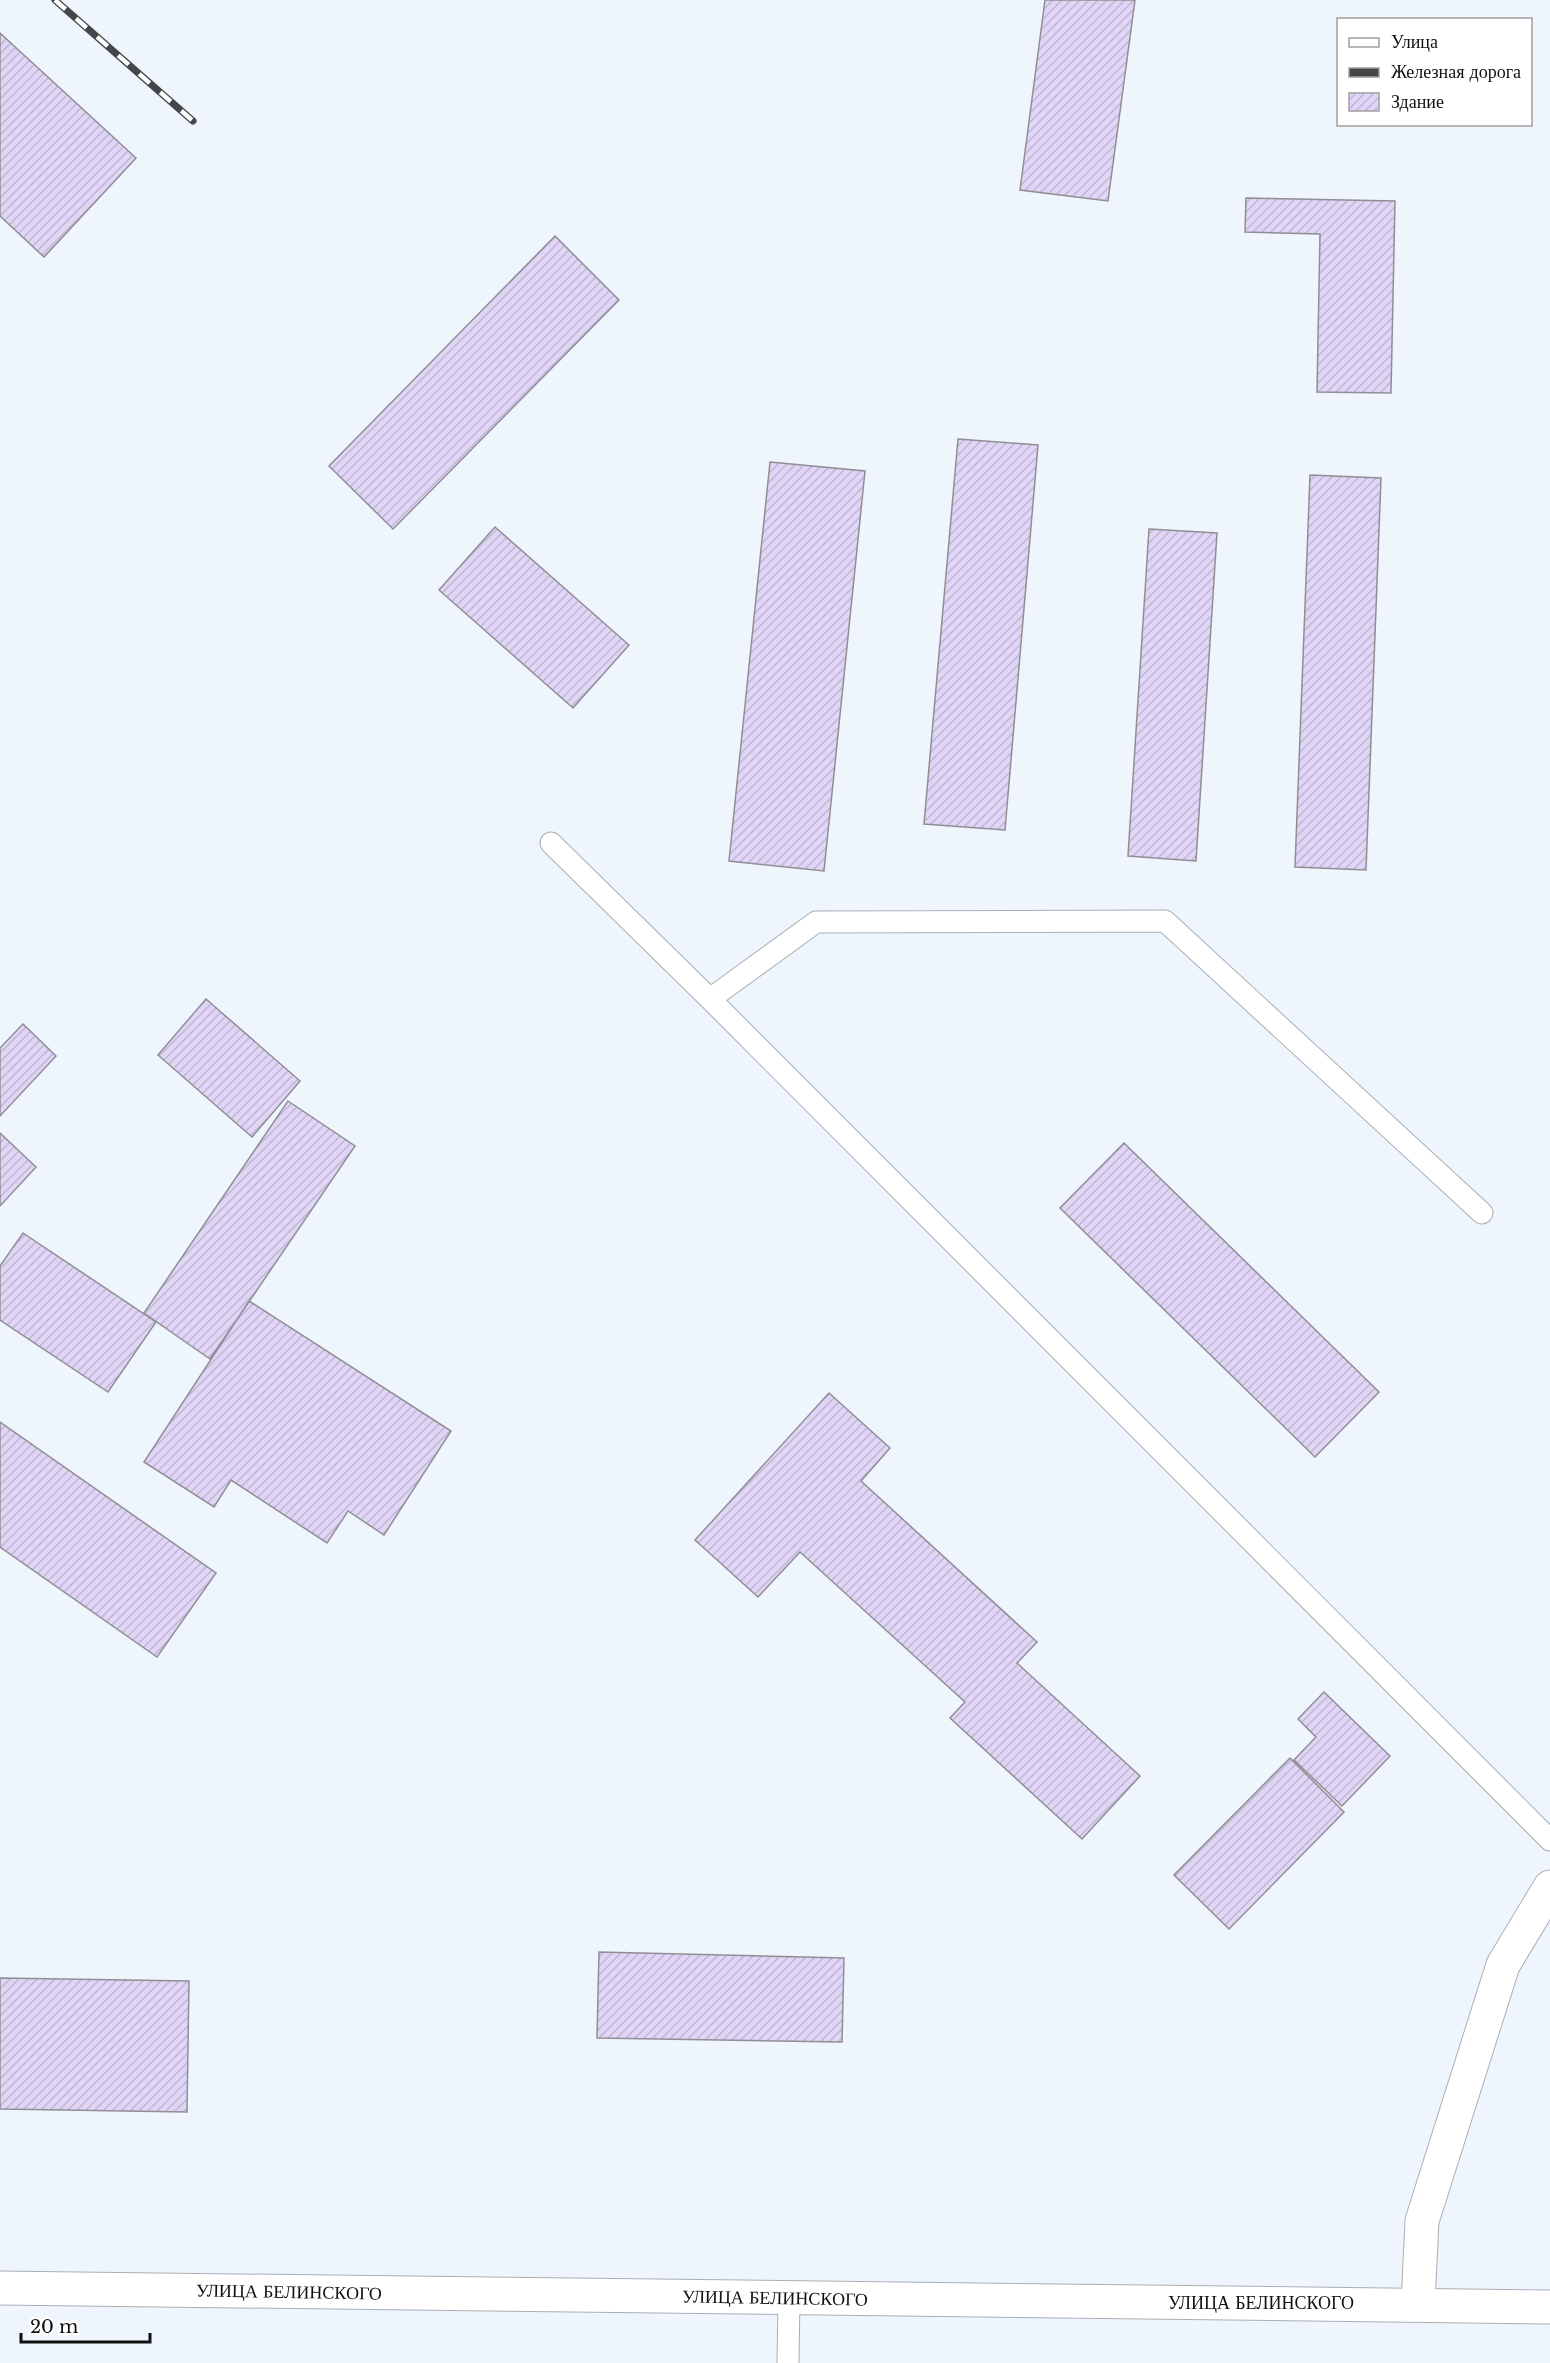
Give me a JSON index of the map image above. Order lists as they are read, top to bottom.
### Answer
{
  "streets": {
    "street": ["УЛИЦА БЕЛИНСКОГО"]
  },
  "legend": ["Улица", "Железная дорога", "Здание"],
  "scale_bar": "20 m"
}
